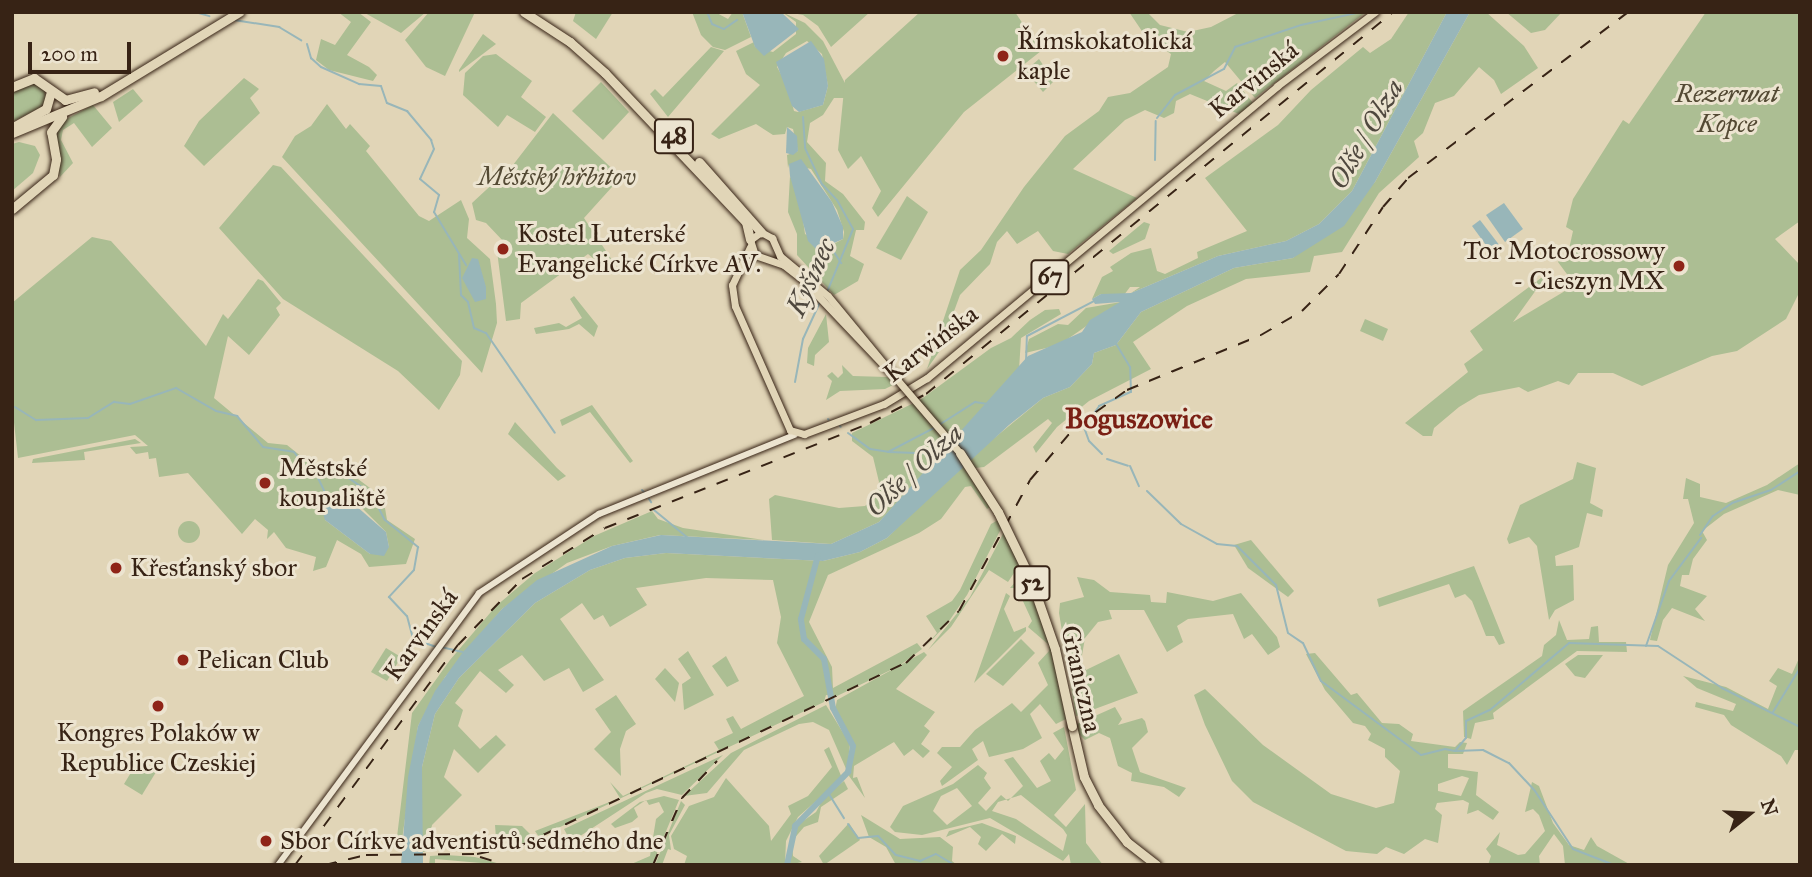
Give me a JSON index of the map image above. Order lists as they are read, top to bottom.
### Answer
{
  "streets": {
    "highway": ["48", "52", "Graniczna"],
    "main road": ["Karvinská", "67", "Karwińska"]
  },
  "crossings": [
    ["Karvinská", "Karwińska"],
    ["48", "Graniczna"]
  ],
  "districts": ["Boguszowice"],
  "water": ["Olše / Olza", "Kyšinec"],
  "parks": ["Rezerwat Kopce", "Městský hřbitov"],
  "places": [
    "Římskokatolická kaple",
    "Kostel Luterské Evangelické Církve AV.",
    "Tor Motocrossowy - Cieszyn MX",
    "Městské koupaliště",
    "Křesťanský sbor",
    "Pelican Club",
    "Kongres Polaków w Republice Czeskiej",
    "Sbor Církve adventistů sedmého dne"
  ],
  "scale_bar": "200 m",
  "north": "right"
}
